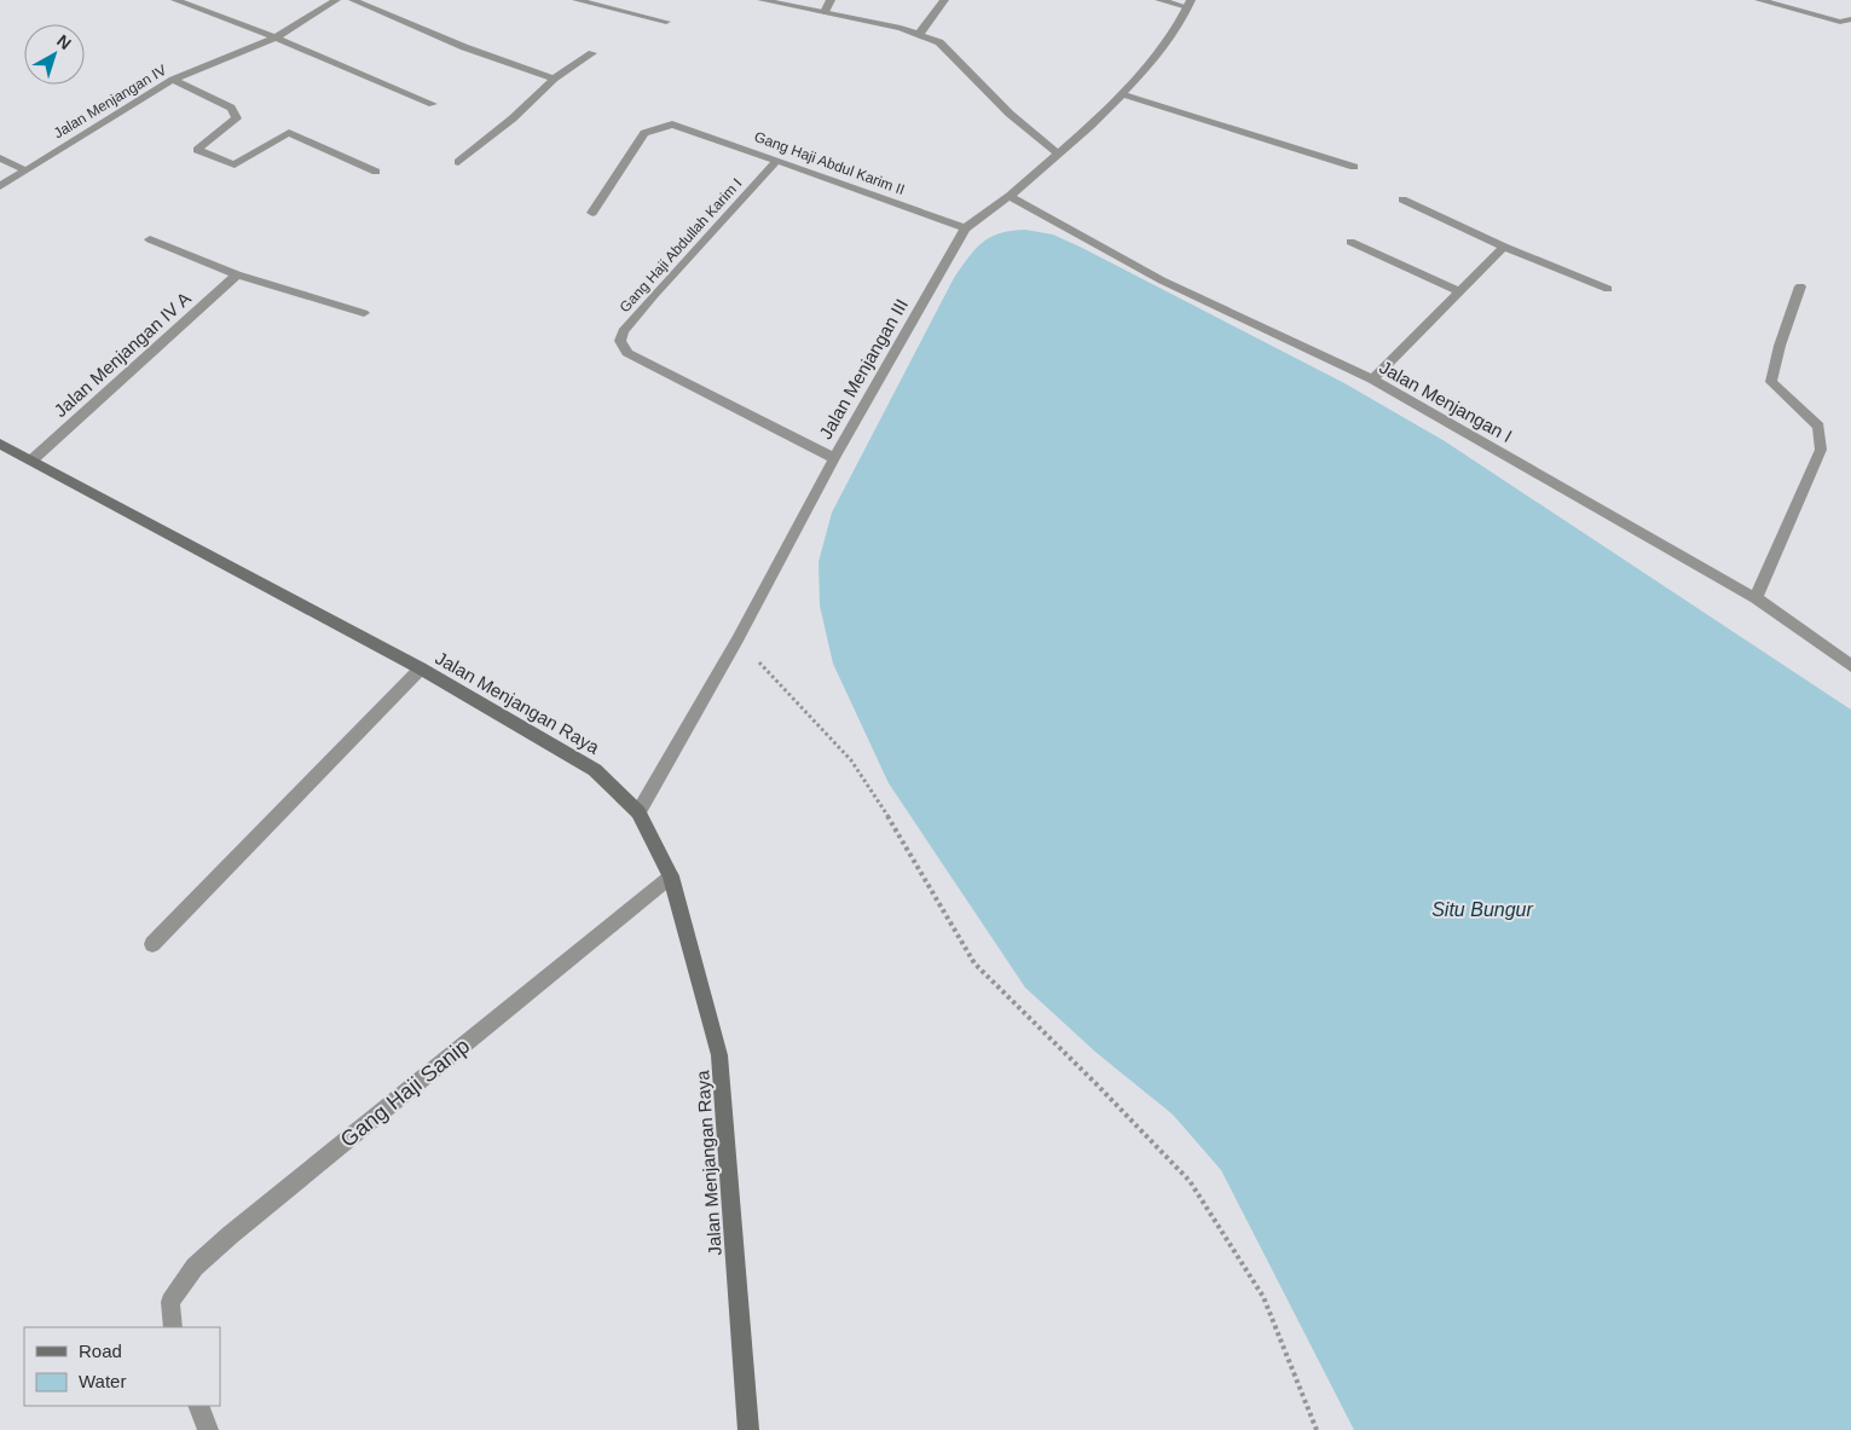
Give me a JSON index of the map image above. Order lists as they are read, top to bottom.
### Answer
{
  "streets": {
    "main road": ["Jalan Menjangan Raya"],
    "street": [
      "Jalan Menjangan IV",
      "Gang Haji Abdul Karim II",
      "Gang Haji Abdullah Karim I",
      "Jalan Menjangan IV A",
      "Jalan Menjangan III",
      "Jalan Menjangan I",
      "Gang Haji Sanip"
    ]
  },
  "crossings": [
    ["Gang Haji Abdul Karim II", "Gang Haji Abdullah Karim I"],
    ["Gang Haji Abdul Karim II", "Jalan Menjangan III"],
    ["Gang Haji Abdullah Karim I", "Jalan Menjangan III"],
    ["Jalan Menjangan IV A", "Jalan Menjangan Raya"],
    ["Jalan Menjangan III", "Jalan Menjangan I"],
    ["Jalan Menjangan III", "Jalan Menjangan Raya"],
    ["Jalan Menjangan Raya", "Gang Haji Sanip"]
  ],
  "water": ["Situ Bungur"],
  "legend": ["Road", "Water"],
  "north": "top right"
}
